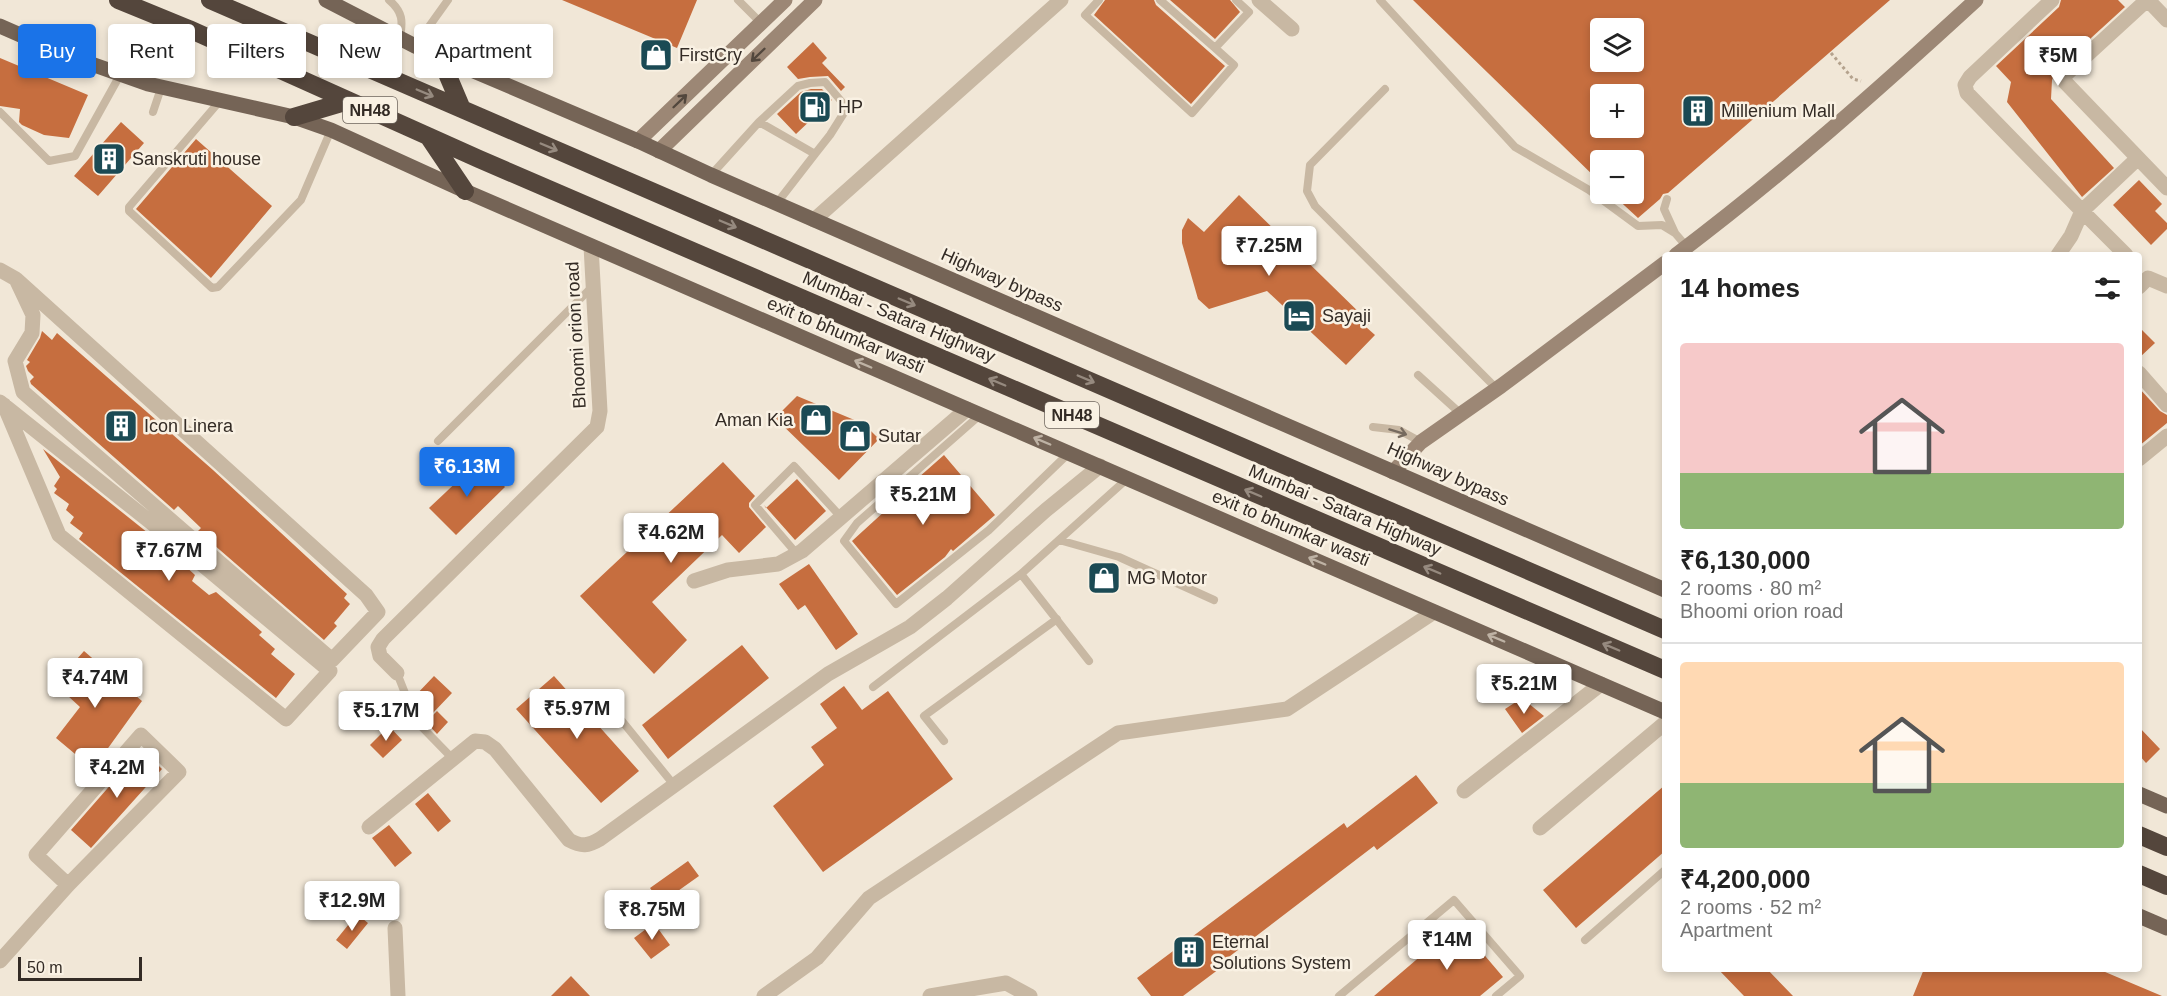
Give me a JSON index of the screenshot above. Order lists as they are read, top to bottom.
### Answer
{
  "streets": {
    "highway": ["NH48", "Mumbai - Satara Highway"],
    "main road": ["Highway bypass", "exit to bhumkar wasti"],
    "street": ["Bhoomi orion road"]
  },
  "crossings": [
    ["Bhoomi orion road", "exit to bhumkar wasti"]
  ],
  "one_way": ["exit to bhumkar wasti"],
  "places": {
    "shop": [
      "FirstCry",
      "Aman Kia",
      "Sutar",
      "MG Motor"
    ],
    "fuel station": ["HP"],
    "building": [
      "Millenium Mall",
      "Sanskruti house",
      "Icon Linera",
      "Eternal Solutions System"
    ],
    "hotel": ["Sayaji"]
  },
  "scale_bar": "50 m",
  "page": {
    "map_buttons": ["+", "−"],
    "chip": [
      "Buy",
      "Rent",
      "Filters",
      "New",
      "Apartment"
    ],
    "price": [
      "₹5M",
      "₹7.25M",
      "₹6.13M",
      "₹5.21M",
      "₹4.62M",
      "₹7.67M",
      "₹4.74M",
      "₹5.21M",
      "₹5.97M",
      "₹5.17M",
      "₹4.2M",
      "₹12.9M",
      "₹8.75M",
      "₹14M"
    ],
    "heading": "14 homes",
    "list": [
      {
        "name": "₹6,130,000",
        "note": "2 rooms · 80 m² · Bhoomi orion road"
      },
      {
        "name": "₹4,200,000",
        "note": "2 rooms · 52 m² · Apartment"
      }
    ],
    "scale": "50 m"
  }
}
